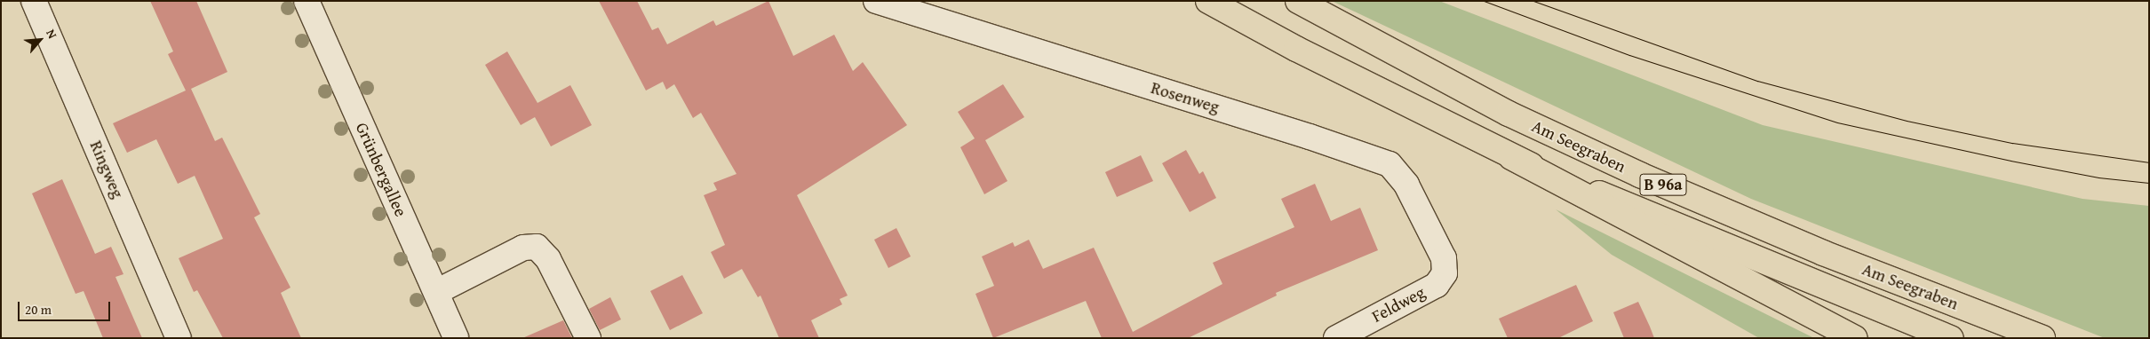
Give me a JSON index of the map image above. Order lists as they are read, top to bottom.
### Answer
{
  "streets": {
    "main road": ["Am Seegraben", "B 96a"],
    "street": [
      "Rosenweg",
      "Ringweg",
      "Grünbergallee",
      "Feldweg"
    ]
  },
  "crossings": [
    ["Rosenweg", "Feldweg"]
  ],
  "scale_bar": "20 m",
  "north": "top right"
}
